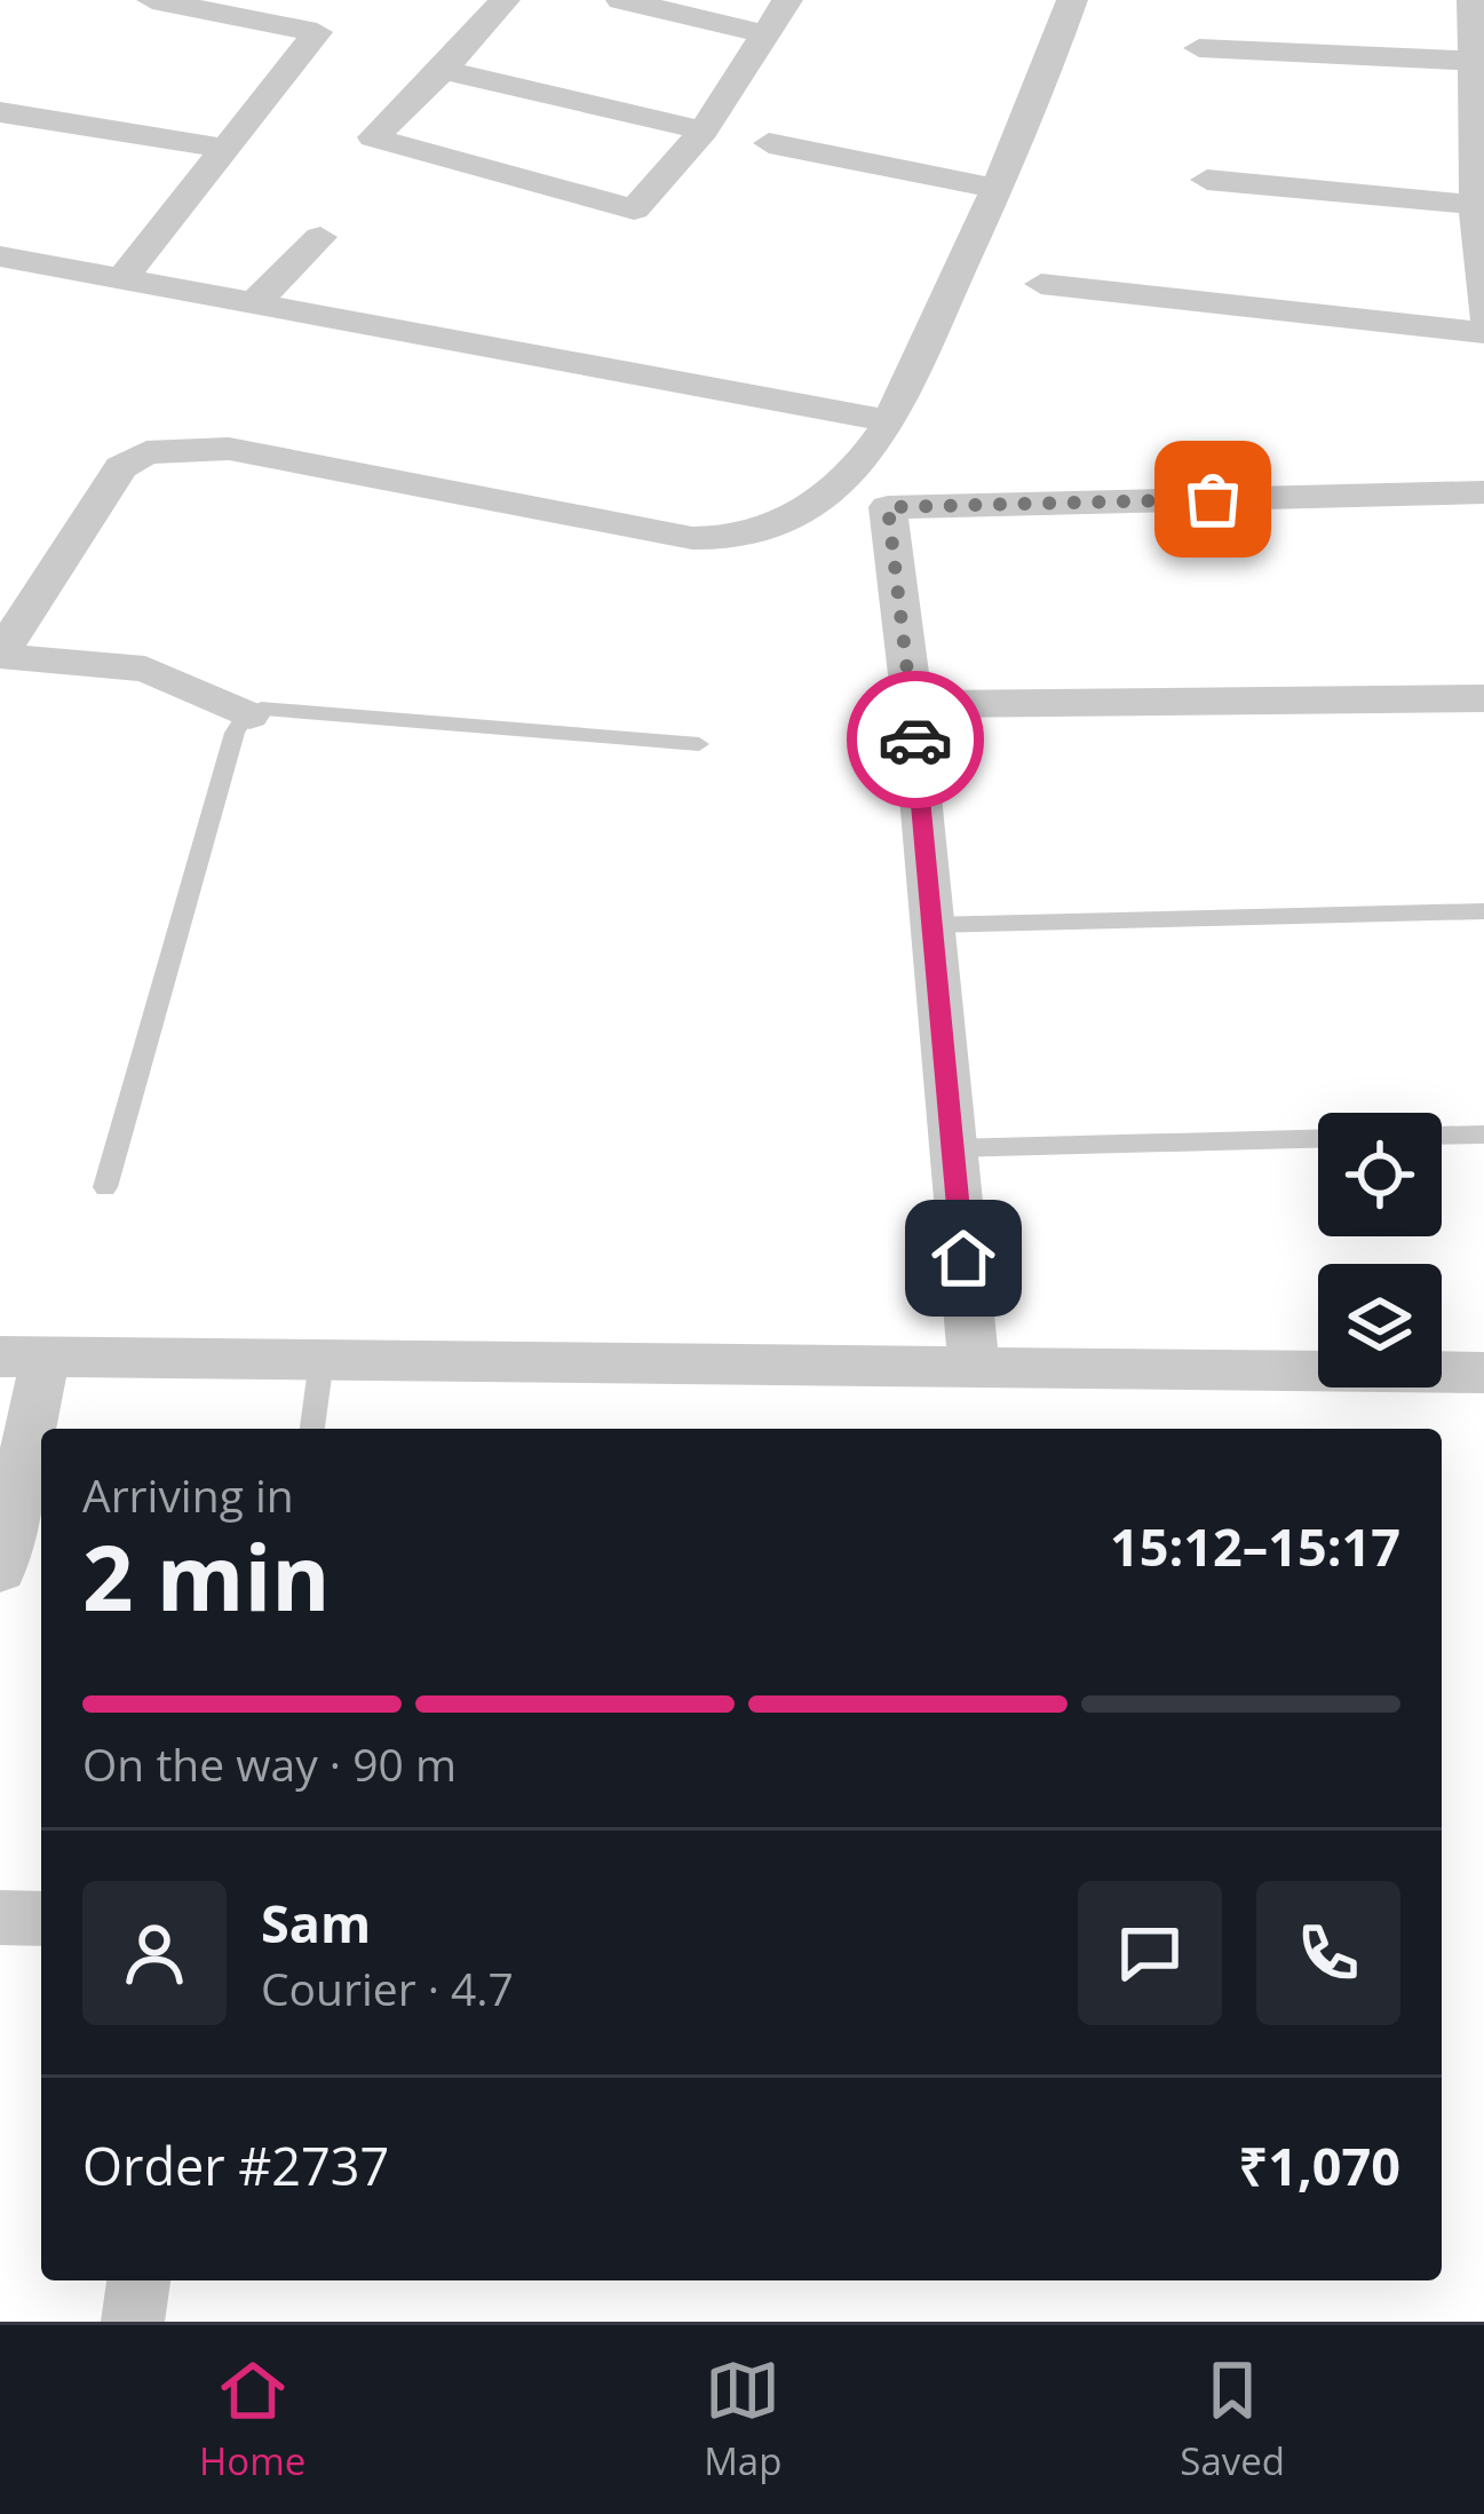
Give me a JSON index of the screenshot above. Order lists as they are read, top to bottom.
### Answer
{
  "page": {
    "heading": ["2 min", "Arriving in", "15:12–15:17"],
    "panel": [
      "Sam",
      "Courier · 4.7",
      "Order #2737",
      "₹1,070"
    ],
    "bar": "On the way · 90 m",
    "tabs": ["Home", "Map", "Saved"]
  }
}
